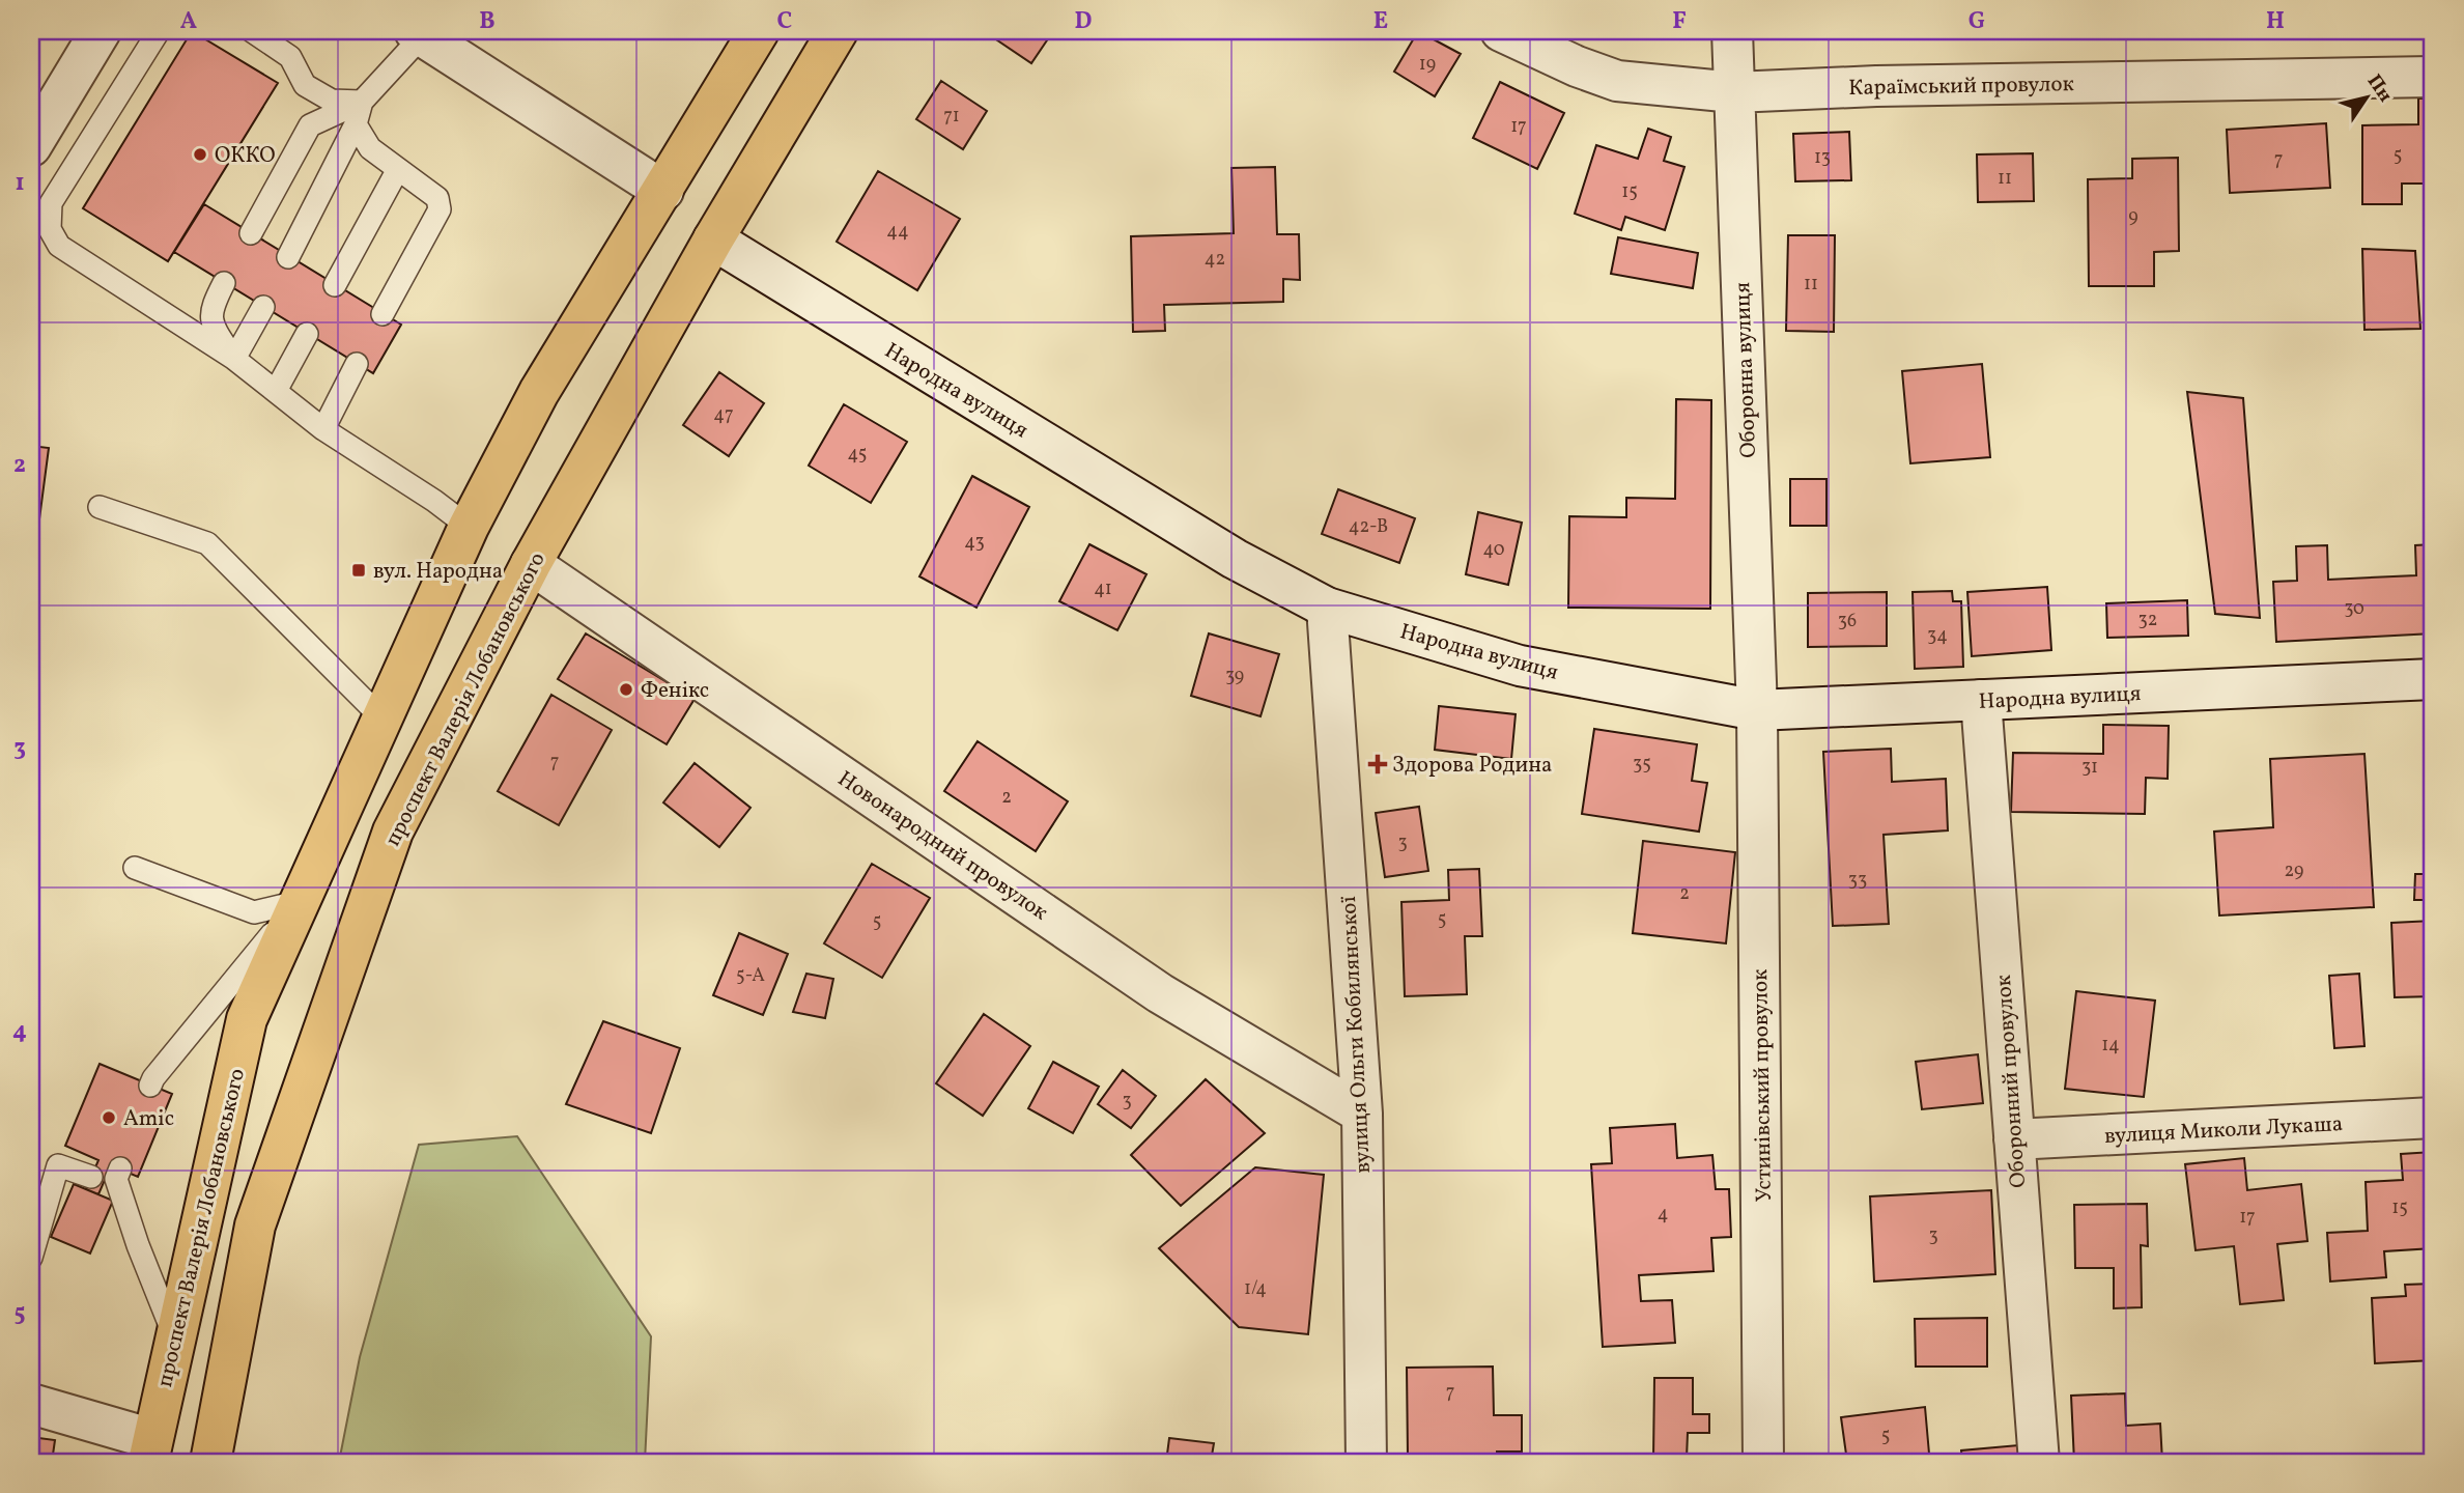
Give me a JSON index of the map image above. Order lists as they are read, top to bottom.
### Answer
{
  "streets": {
    "main road": ["проспект Валерія Лобановського"],
    "street": [
      "Караїмський провулок",
      "Оборонна вулиця",
      "Народна вулиця",
      "Новонародний провулок",
      "вулиця Ольги Кобилянської",
      "Оборонний провулок",
      "Устинівський провулок",
      "вулиця Миколи Лукаша"
    ]
  },
  "crossings": [
    ["Караїмський провулок", "Оборонна вулиця"],
    ["Оборонна вулиця", "Народна вулиця"],
    ["Оборонна вулиця", "Устинівський провулок"],
    ["Народна вулиця", "проспект Валерія Лобановського"],
    ["Народна вулиця", "вулиця Ольги Кобилянської"],
    ["Народна вулиця", "Оборонний провулок"],
    ["Народна вулиця", "Устинівський провулок"],
    ["проспект Валерія Лобановського", "Новонародний провулок"],
    ["Новонародний провулок", "вулиця Ольги Кобилянської"],
    ["Оборонний провулок", "вулиця Миколи Лукаша"]
  ],
  "places": {
    "other": ["ОККО", "Фенікс", "Amic"],
    "transit": ["вул. Народна"],
    "health": ["Здорова Родина"]
  },
  "house_numbers": [
    "19",
    "71",
    "17",
    "5",
    "13",
    "7",
    "11",
    "15",
    "9",
    "44",
    "42",
    "11",
    "47",
    "45",
    "42-В",
    "43",
    "40",
    "41",
    "30",
    "32",
    "36",
    "34",
    "39",
    "7",
    "35",
    "31",
    "2",
    "3",
    "29",
    "33",
    "2",
    "5",
    "5",
    "5-А",
    "14",
    "3",
    "15",
    "4",
    "17",
    "3",
    "1/4",
    "7",
    "5"
  ],
  "north": "top right",
  "grid": {
    "columns": [
      "A",
      "B",
      "C",
      "D",
      "E",
      "F",
      "G",
      "H"
    ],
    "rows": [
      "1",
      "2",
      "3",
      "4",
      "5"
    ]
  }
}
